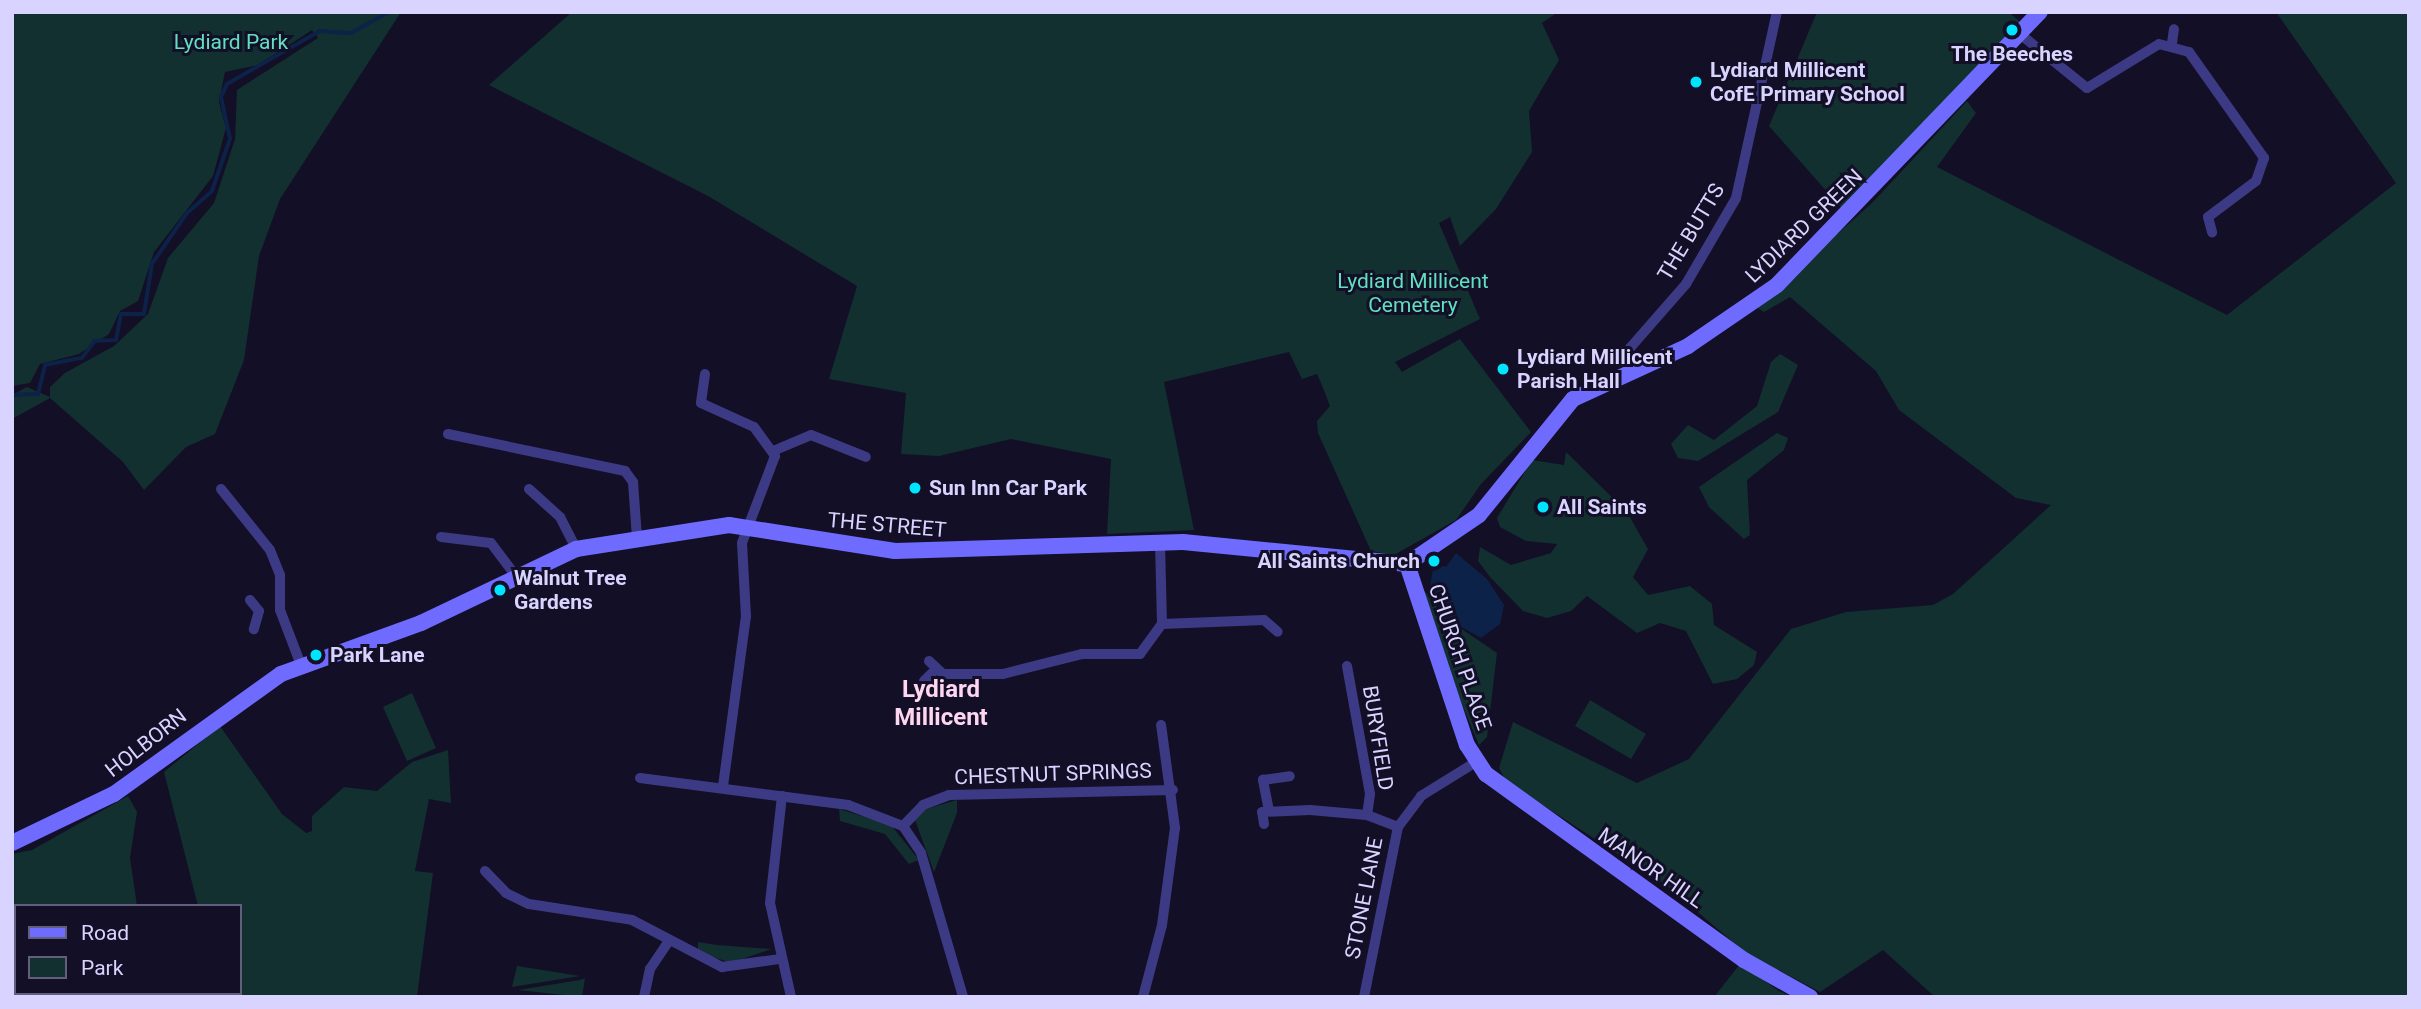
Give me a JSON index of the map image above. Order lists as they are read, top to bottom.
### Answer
{
  "streets": {
    "street": [
      "LYDIARD GREEN",
      "THE BUTTS",
      "THE STREET",
      "CHURCH PLACE",
      "BURYFIELD",
      "HOLBORN",
      "CHESTNUT SPRINGS",
      "MANOR HILL",
      "STONE LANE"
    ]
  },
  "crossings": [
    ["LYDIARD GREEN", "THE BUTTS"],
    ["LYDIARD GREEN", "THE STREET"],
    ["LYDIARD GREEN", "CHURCH PLACE"],
    ["THE STREET", "CHURCH PLACE"],
    ["THE STREET", "HOLBORN"],
    ["CHURCH PLACE", "MANOR HILL"],
    ["CHURCH PLACE", "STONE LANE"],
    ["BURYFIELD", "STONE LANE"],
    ["MANOR HILL", "STONE LANE"]
  ],
  "districts": ["Lydiard Millicent"],
  "parks": ["Lydiard Park", "Lydiard Millicent Cemetery"],
  "places": [
    "The Beeches",
    "Lydiard Millicent CofE Primary School",
    "Lydiard Millicent Parish Hall",
    "Sun Inn Car Park",
    "All Saints",
    "All Saints Church",
    "Walnut Tree Gardens",
    "Park Lane"
  ],
  "legend": ["Road", "Park"]
}
